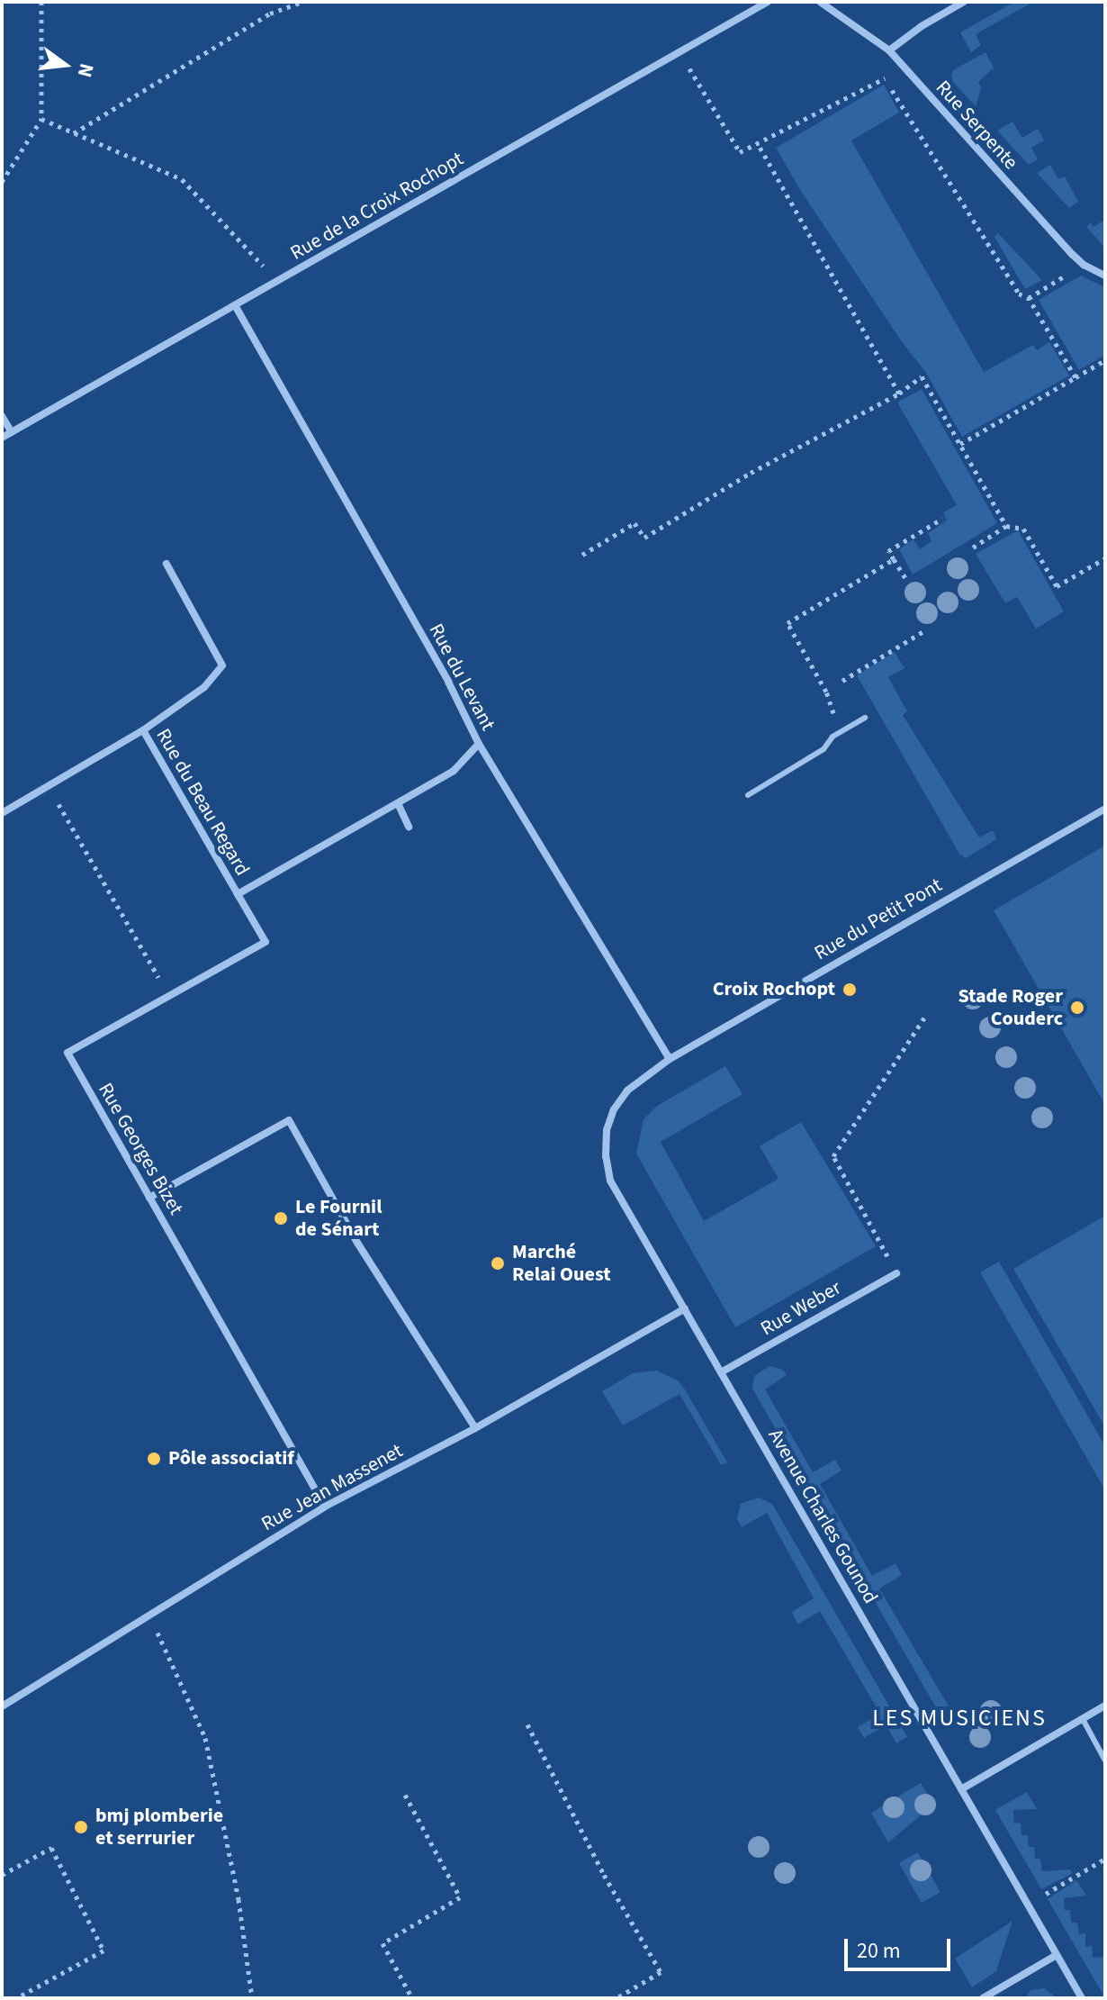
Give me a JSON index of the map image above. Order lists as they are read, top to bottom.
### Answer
{
  "streets": {
    "street": [
      "Rue Serpente",
      "Rue de la Croix Rochopt",
      "Rue du Levant",
      "Rue du Beau Regard",
      "Rue du Petit Pont",
      "Rue Georges Bizet",
      "Rue Weber",
      "Rue Jean Massenet",
      "Avenue Charles Gounod"
    ]
  },
  "crossings": [
    ["Rue de la Croix Rochopt", "Rue du Levant"],
    ["Rue du Levant", "Rue du Beau Regard"],
    ["Rue du Levant", "Rue du Petit Pont"],
    ["Rue du Levant", "Avenue Charles Gounod"],
    ["Rue du Beau Regard", "Rue Georges Bizet"],
    ["Rue du Petit Pont", "Avenue Charles Gounod"],
    ["Rue Georges Bizet", "Rue Jean Massenet"],
    ["Rue Weber", "Avenue Charles Gounod"],
    ["Rue Jean Massenet", "Avenue Charles Gounod"]
  ],
  "districts": ["LES MUSICIENS"],
  "places": [
    "Croix Rochopt",
    "Stade Roger Couderc",
    "Le Fournil de Sénart",
    "Marché Relai Ouest",
    "Pôle associatif",
    "bmj plomberie et serrurier"
  ],
  "scale_bar": "20 m",
  "north": "right"
}
